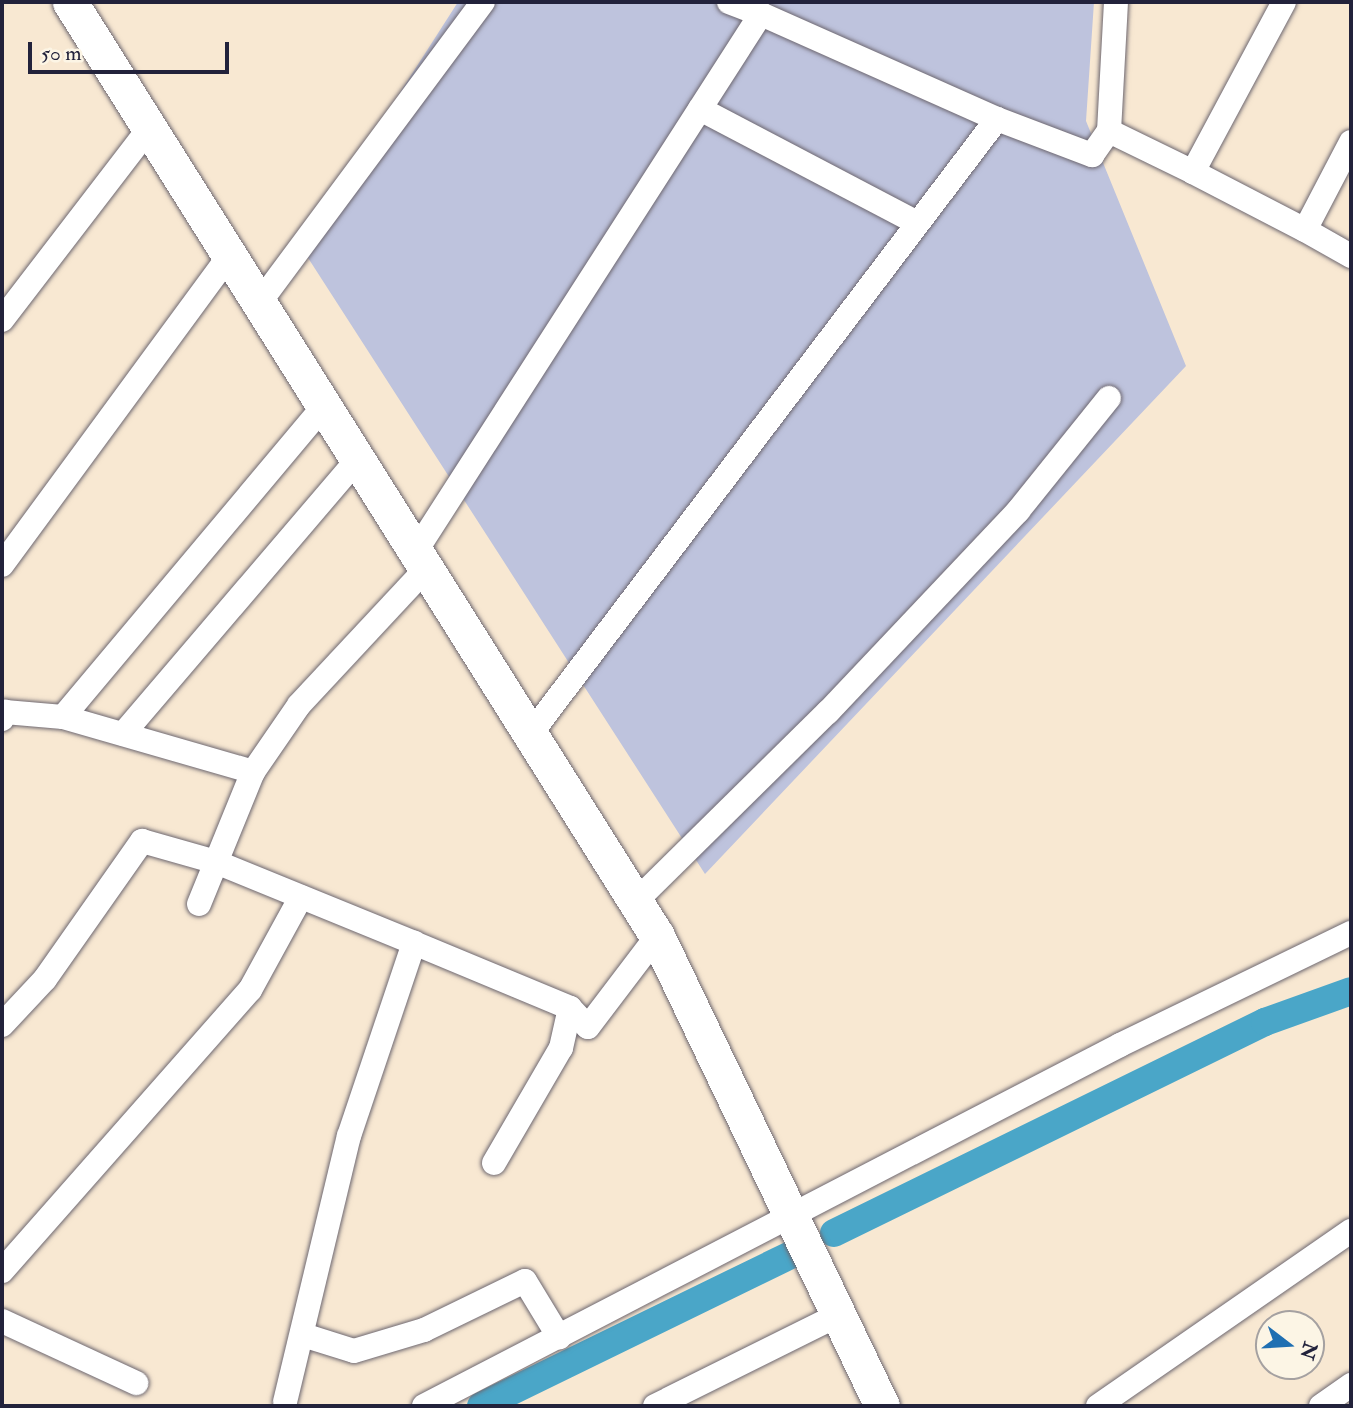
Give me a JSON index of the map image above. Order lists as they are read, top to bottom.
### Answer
{
  "scale_bar": "50 m",
  "north": "right"
}
